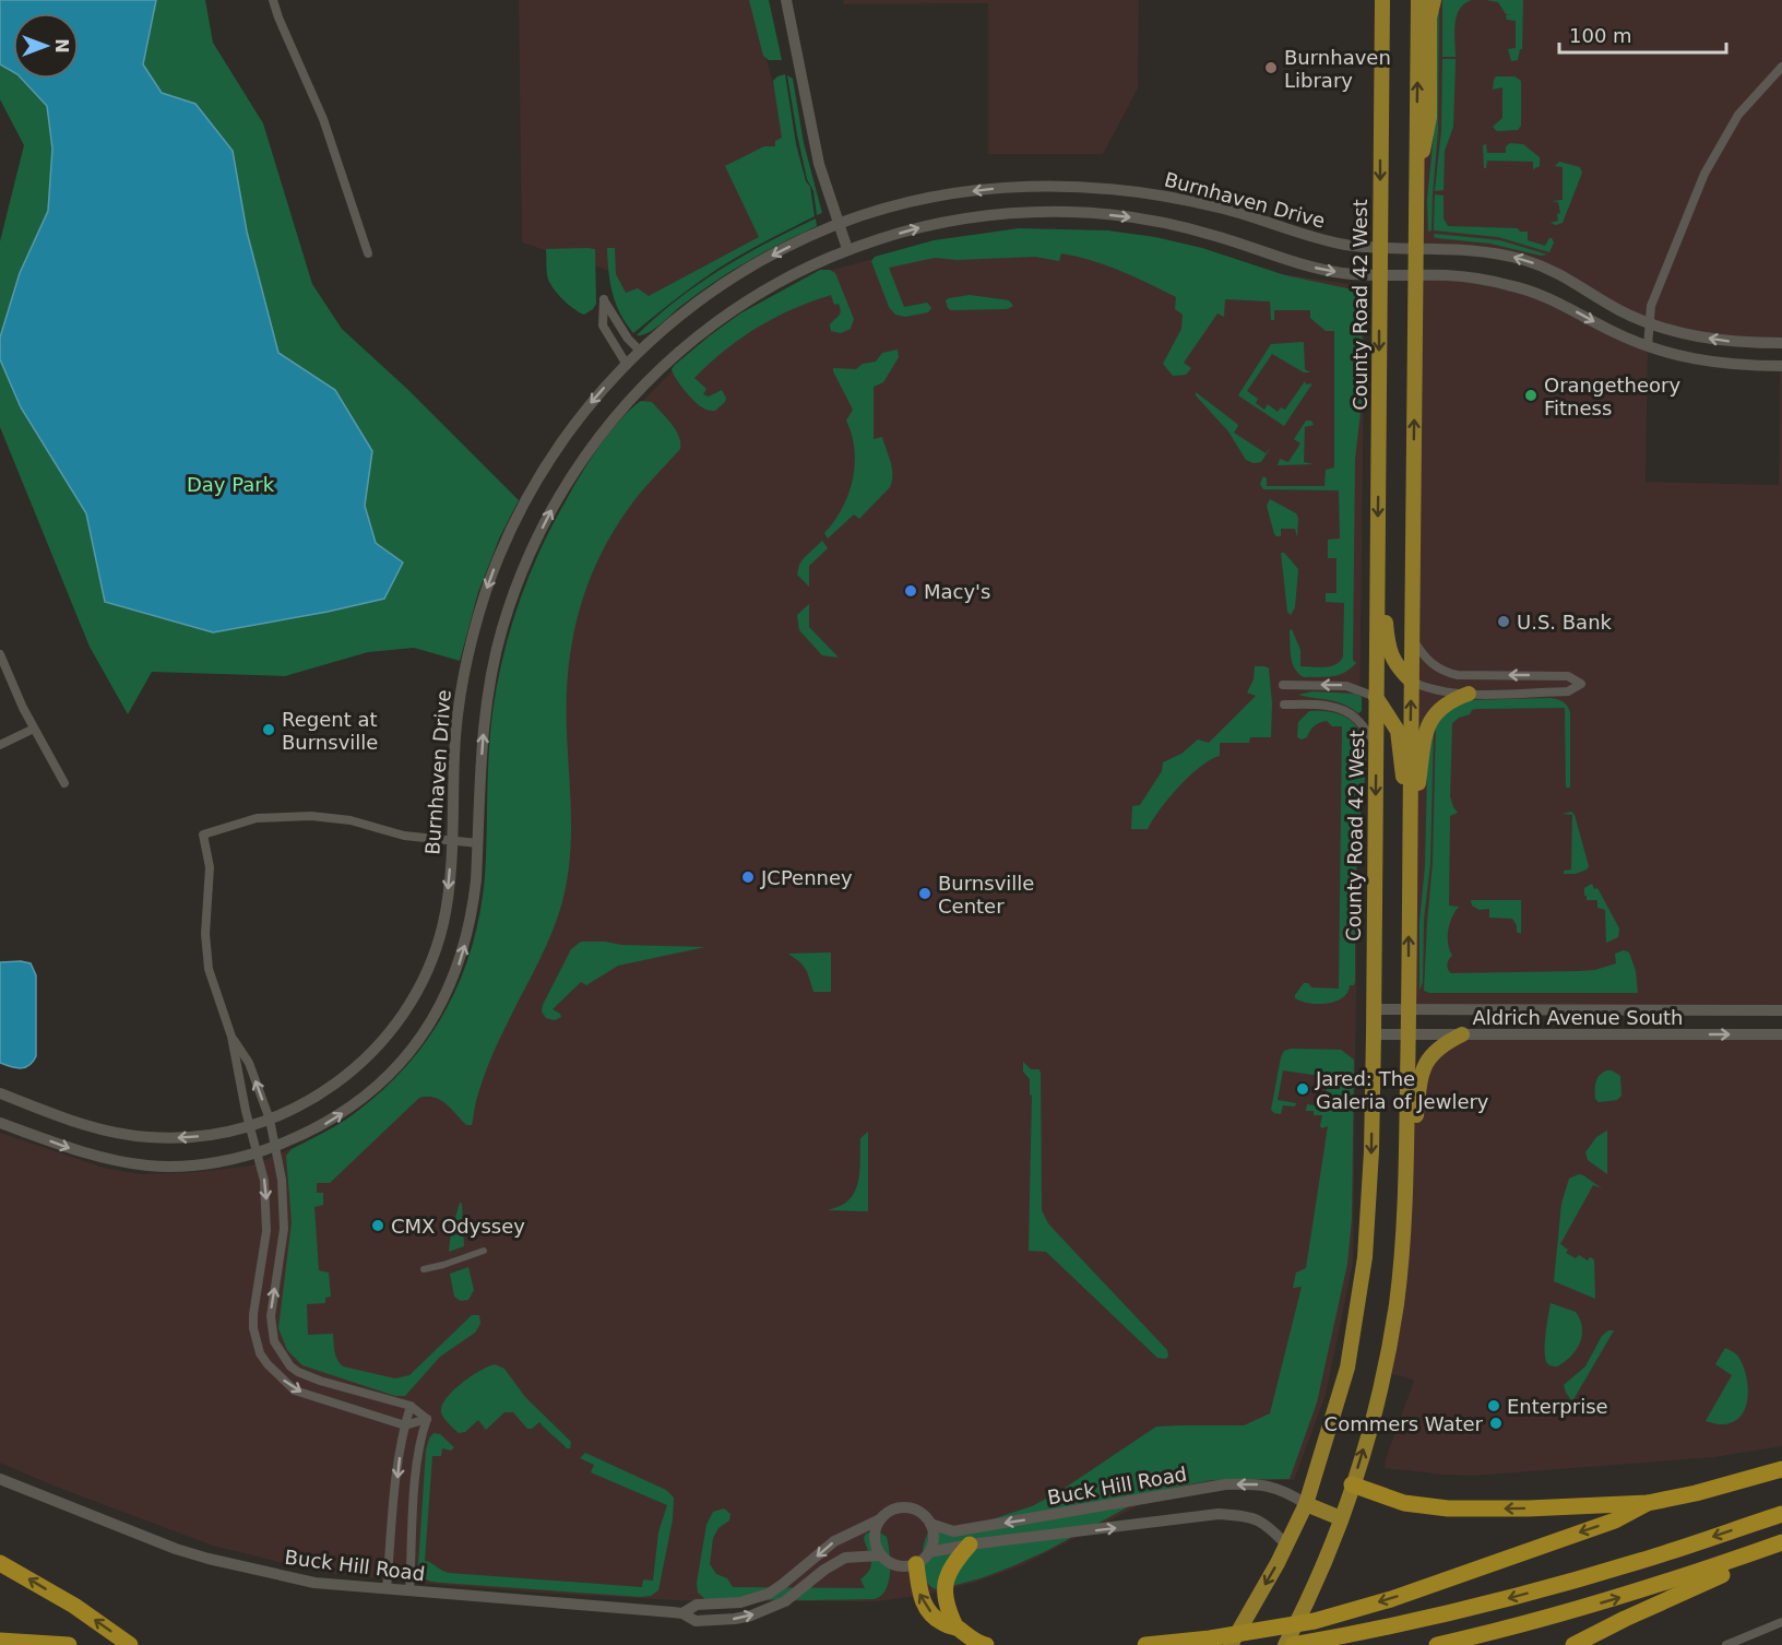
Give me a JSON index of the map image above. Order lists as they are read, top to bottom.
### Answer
{
  "streets": {
    "highway": ["County Road 42 West"],
    "street": ["Burnhaven Drive", "Aldrich Avenue South", "Buck Hill Road"]
  },
  "crossings": [
    ["Burnhaven Drive", "County Road 42 West"],
    ["County Road 42 West", "Aldrich Avenue South"],
    ["County Road 42 West", "Buck Hill Road"]
  ],
  "one_way": ["Burnhaven Drive"],
  "parks": ["Day Park"],
  "places": [
    "Burnhaven Library",
    "Orangetheory Fitness",
    "Macy's",
    "U.S. Bank",
    "Regent at Burnsville",
    "JCPenney",
    "Burnsville Center",
    "Jared: The Galeria of Jewlery",
    "CMX Odyssey",
    "Enterprise",
    "Commers Water"
  ],
  "scale_bar": "100 m",
  "north": "right"
}
